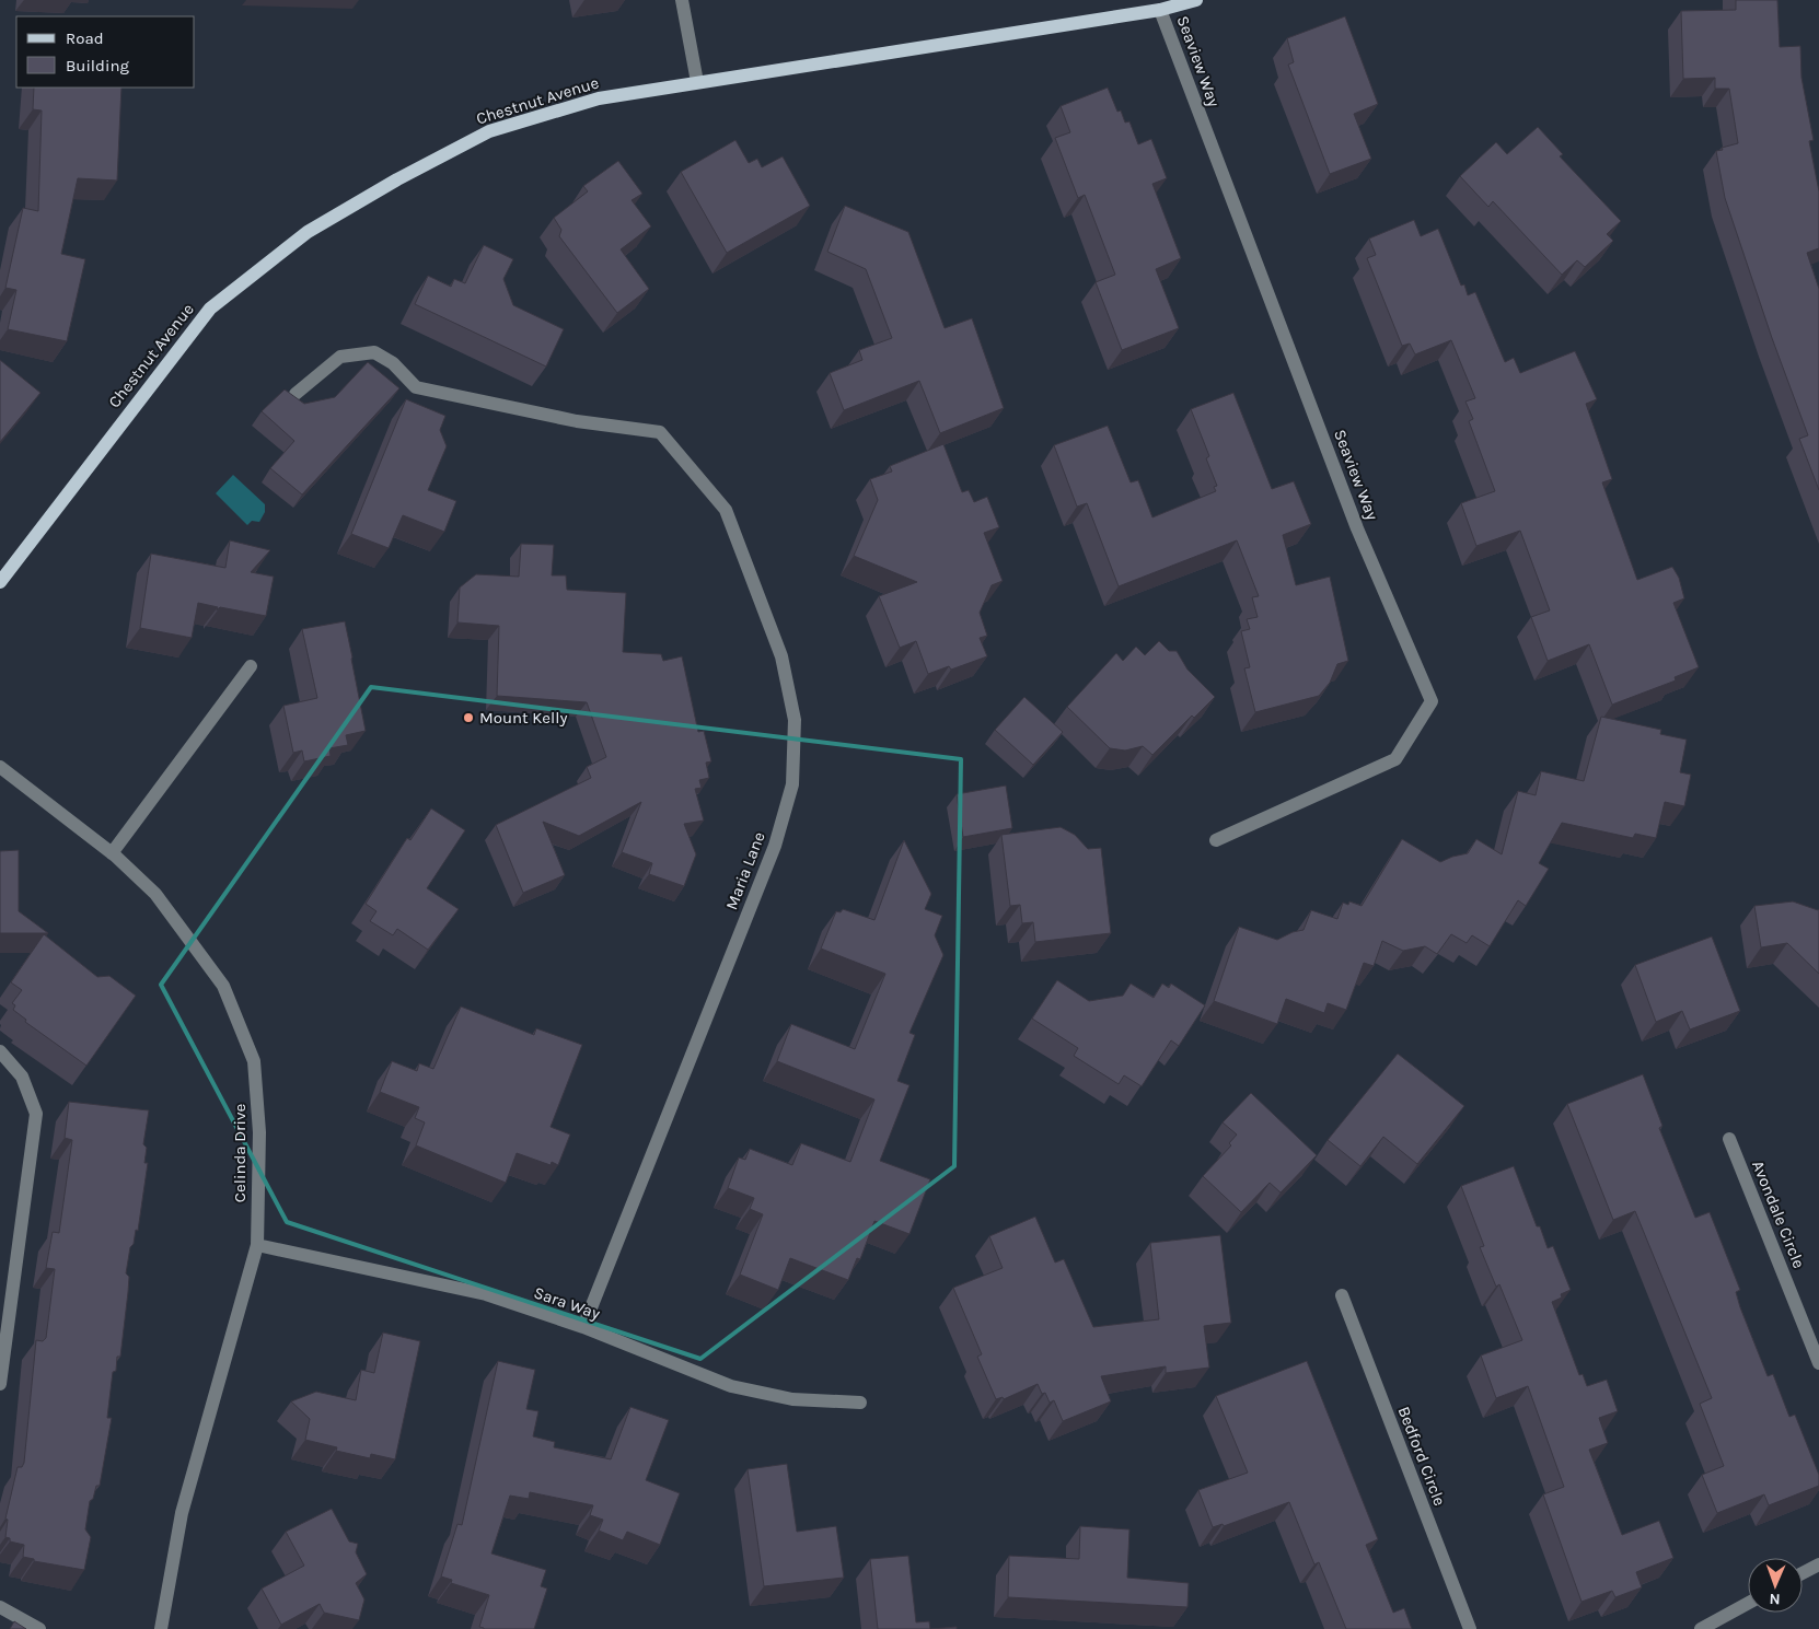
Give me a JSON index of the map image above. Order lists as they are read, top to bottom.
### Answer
{
  "streets": {
    "main road": ["Chestnut Avenue"],
    "street": [
      "Seaview Way",
      "Maria Lane",
      "Celinda Drive",
      "Avondale Circle",
      "Sara Way",
      "Bedford Circle"
    ]
  },
  "crossings": [
    ["Seaview Way", "Chestnut Avenue"],
    ["Maria Lane", "Sara Way"],
    ["Celinda Drive", "Sara Way"]
  ],
  "places": ["Mount Kelly"],
  "legend": ["Road", "Building"],
  "north": "bottom"
}
